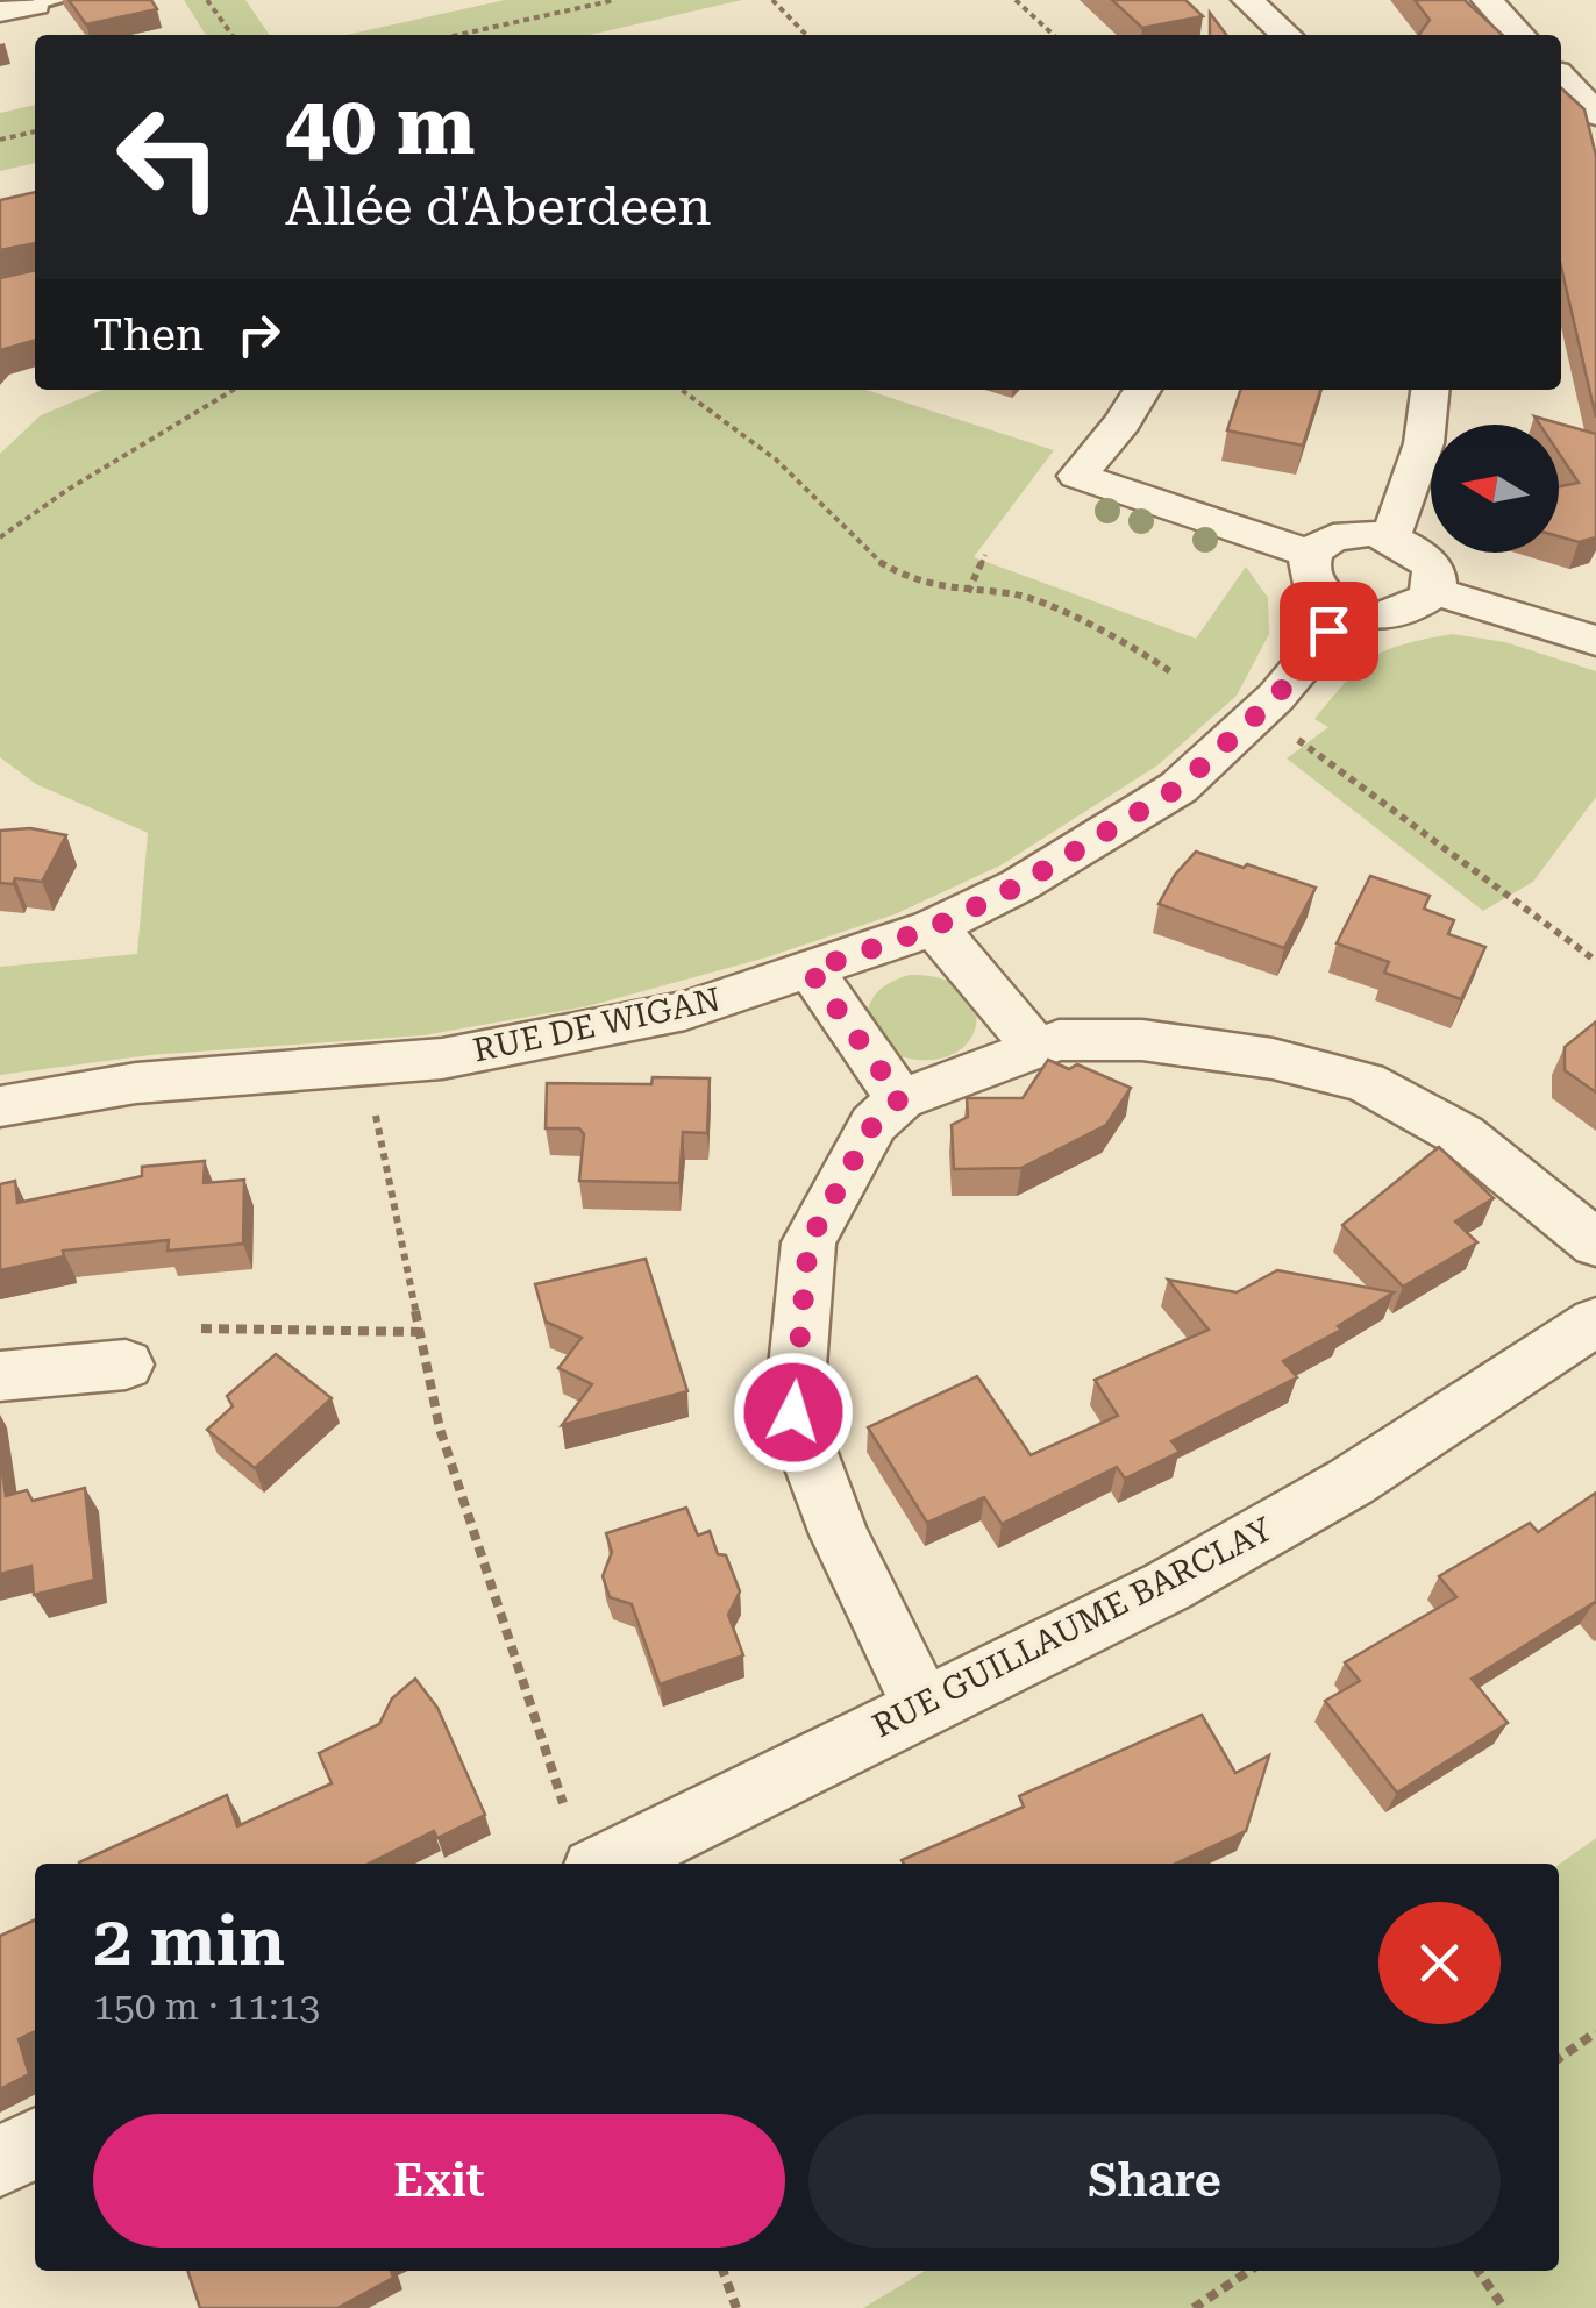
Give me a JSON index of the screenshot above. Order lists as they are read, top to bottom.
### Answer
{
  "streets": {
    "street": ["RUE DE WIGAN", "RUE GUILLAUME BARCLAY"]
  },
  "north": "left",
  "page": {
    "turn": ["40 m", "Allée d'Aberdeen"],
    "then": "Then",
    "heading": ["2 min", "150 m · 11:13"],
    "buttons": ["Exit", "Share"]
  }
}
